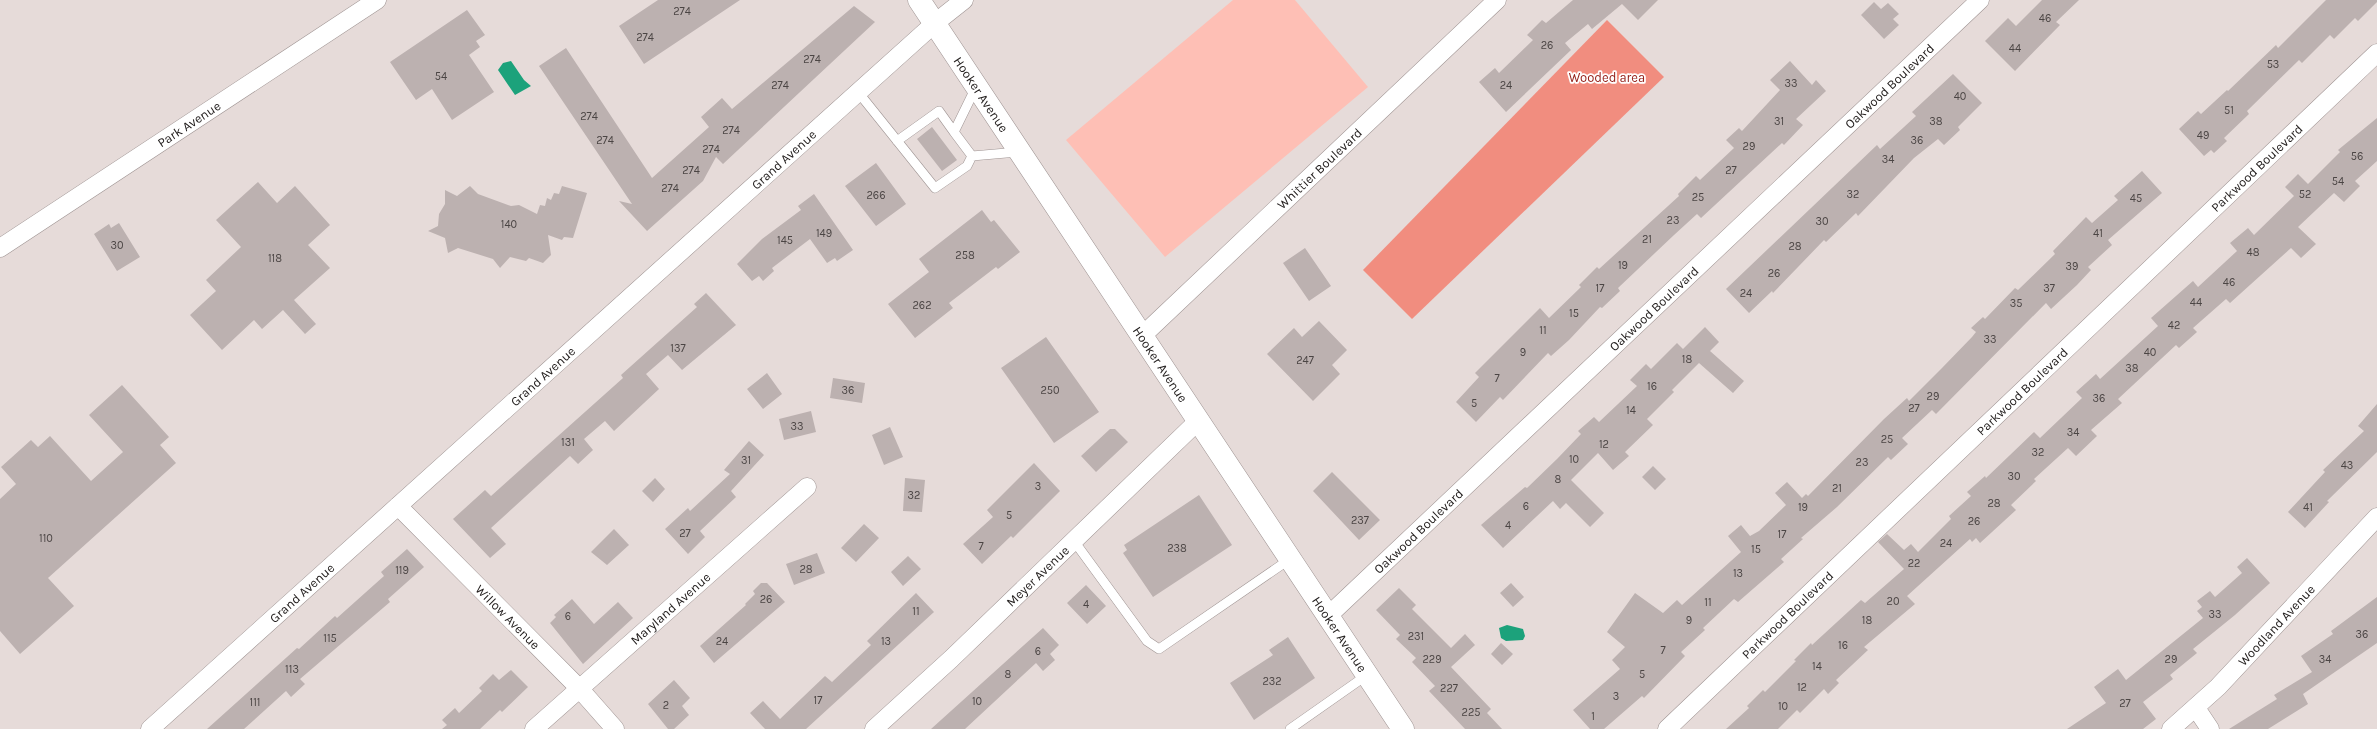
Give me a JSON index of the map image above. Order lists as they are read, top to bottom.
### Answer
{
  "streets": {
    "street": [
      "Oakwood Boulevard",
      "Hooker Avenue",
      "Park Avenue",
      "Grand Avenue",
      "Whittier Boulevard",
      "Parkwood Boulevard",
      "Meyer Avenue",
      "Maryland Avenue",
      "Willow Avenue",
      "Woodland Avenue"
    ]
  },
  "crossings": [
    ["Oakwood Boulevard", "Hooker Avenue"],
    ["Hooker Avenue", "Grand Avenue"],
    ["Hooker Avenue", "Whittier Boulevard"],
    ["Hooker Avenue", "Meyer Avenue"],
    ["Grand Avenue", "Willow Avenue"],
    ["Maryland Avenue", "Willow Avenue"]
  ],
  "parks": ["Wooded area"],
  "house_numbers": [
    "274",
    "46",
    "274",
    "26",
    "44",
    "274",
    "53",
    "54",
    "33",
    "274",
    "24",
    "40",
    "51",
    "274",
    "31",
    "38",
    "274",
    "49",
    "274",
    "36",
    "29",
    "274",
    "56",
    "34",
    "274",
    "27",
    "54",
    "274",
    "32",
    "52",
    "266",
    "25",
    "45",
    "23",
    "30",
    "140",
    "149",
    "41",
    "21",
    "145",
    "30",
    "28",
    "48",
    "258",
    "118",
    "19",
    "39",
    "26",
    "46",
    "17",
    "37",
    "24",
    "44",
    "35",
    "262",
    "15",
    "42",
    "11",
    "33",
    "137",
    "9",
    "40",
    "18",
    "247",
    "38",
    "7",
    "16",
    "36",
    "250",
    "29",
    "36",
    "5",
    "27",
    "14",
    "33",
    "34",
    "25",
    "131",
    "12",
    "32",
    "10",
    "31",
    "23",
    "43",
    "30",
    "8",
    "3",
    "21",
    "32",
    "28",
    "6",
    "19",
    "41",
    "5",
    "237",
    "26",
    "4",
    "27",
    "17",
    "110",
    "24",
    "7",
    "238",
    "15",
    "22",
    "28",
    "119",
    "13",
    "26",
    "20",
    "11",
    "4",
    "11",
    "33",
    "6",
    "9",
    "18",
    "36",
    "231",
    "115",
    "24",
    "13",
    "16",
    "7",
    "6",
    "229",
    "29",
    "34",
    "14",
    "113",
    "8",
    "5",
    "232",
    "12",
    "227",
    "3",
    "17",
    "10",
    "111",
    "27",
    "2",
    "10",
    "225",
    "1"
  ]
}
